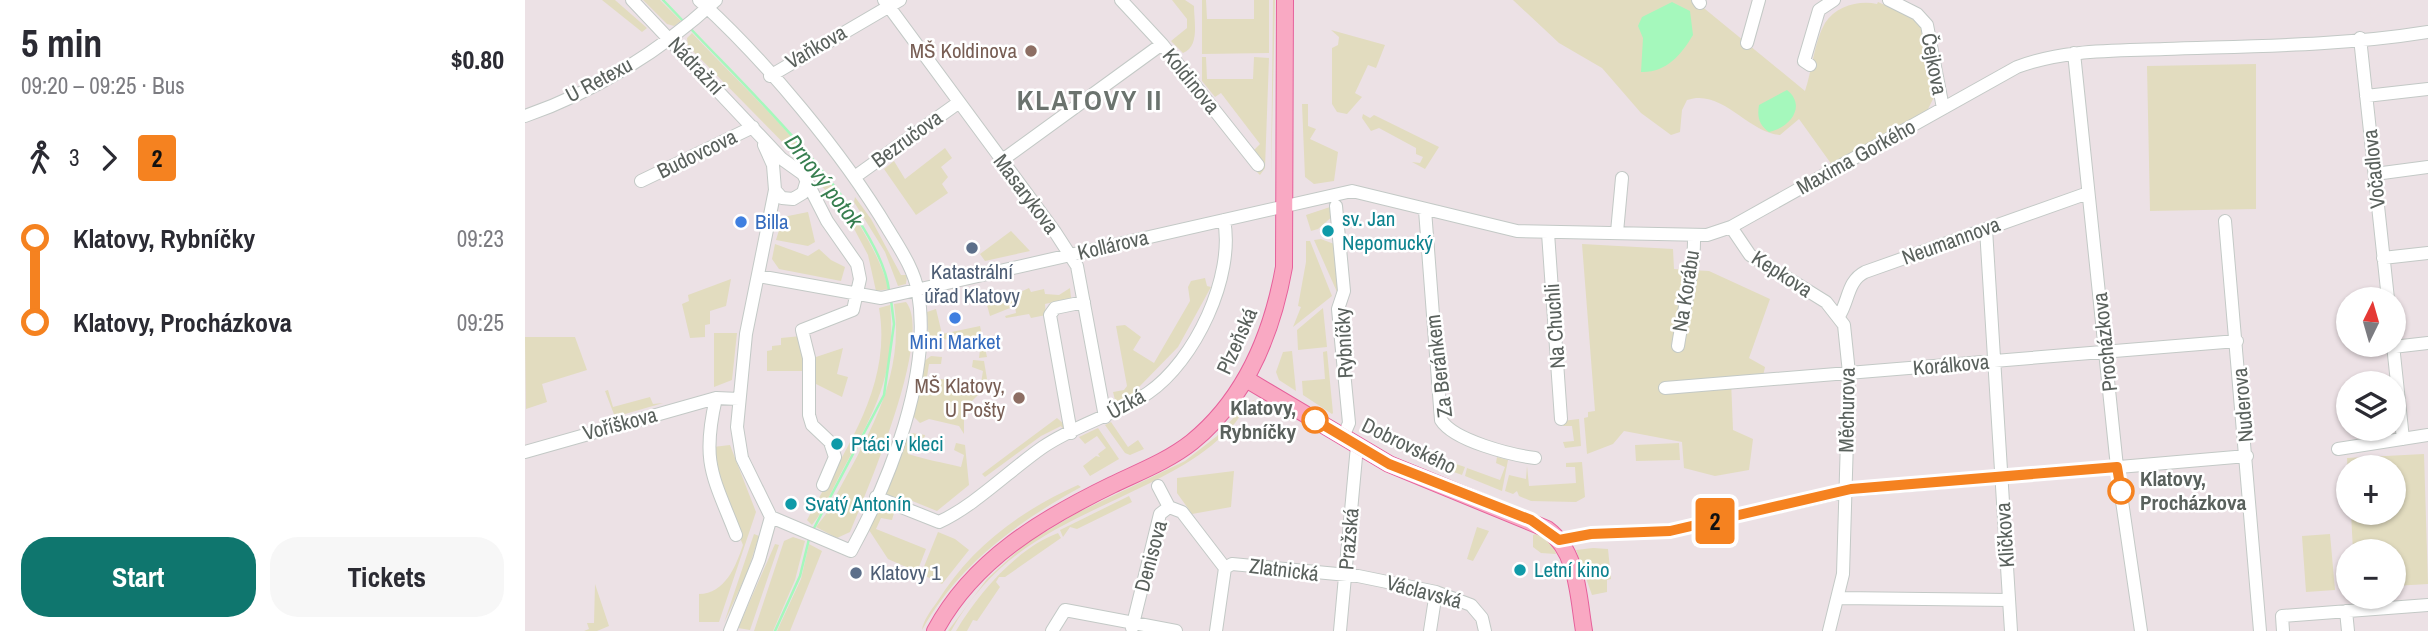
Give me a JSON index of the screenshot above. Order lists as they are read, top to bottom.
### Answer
{
  "streets": {
    "main road": ["Plzeňská", "Dobrovského"],
    "street": [
      "Vaňkova",
      "Čejkova",
      "Nádražní",
      "U Retexu",
      "Koldinova",
      "Bezručova",
      "Budovcova",
      "Maxima Gorkého",
      "Vočadlova",
      "Masarykova",
      "Neumannova",
      "Kollárova",
      "Kepkova",
      "Na Korábu",
      "Na Chuchli",
      "Procházkova",
      "Rybníčky",
      "Korálkova",
      "Za Beránkem",
      "Úzká",
      "Nuderova",
      "Měchurova",
      "Voříškova",
      "Kličkova",
      "Pražská",
      "Denisova",
      "Zlatnická",
      "Václavská"
    ]
  },
  "crossings": [
    ["Vaňkova", "Masarykova"],
    ["Čejkova", "Maxima Gorkého"],
    ["Nádražní", "U Retexu"],
    ["Nádražní", "Budovcova"],
    ["Nádražní", "Kollárova"],
    ["Nádražní", "Voříškova"],
    ["Bezručova", "Masarykova"],
    ["Maxima Gorkého", "Vočadlova"],
    ["Maxima Gorkého", "Kollárova"],
    ["Maxima Gorkého", "Kepkova"],
    ["Maxima Gorkého", "Na Korábu"],
    ["Maxima Gorkého", "Na Chuchli"],
    ["Maxima Gorkého", "Plzeňská"],
    ["Maxima Gorkého", "Procházkova"],
    ["Maxima Gorkého", "Za Beránkem"],
    ["Masarykova", "Kollárova"],
    ["Masarykova", "Úzká"],
    ["Neumannova", "Kepkova"],
    ["Neumannova", "Procházkova"],
    ["Neumannova", "Měchurova"],
    ["Neumannova", "Kličkova"],
    ["Kollárova", "Plzeňská"],
    ["Kollárova", "Úzká"],
    ["Kepkova", "Měchurova"],
    ["Plzeňská", "Dobrovského"],
    ["Procházkova", "Korálkova"],
    ["Rybníčky", "Dobrovského"],
    ["Korálkova", "Nuderova"],
    ["Korálkova", "Měchurova"],
    ["Korálkova", "Kličkova"],
    ["Dobrovského", "Pražská"],
    ["Pražská", "Zlatnická"],
    ["Pražská", "Václavská"],
    ["Zlatnická", "Václavská"]
  ],
  "districts": ["KLATOVY II"],
  "water": ["Drnový potok"],
  "places": [
    "MŠ Koldinova",
    "Billa",
    "sv. Jan Nepomucký",
    "Katastrální úřad Klatovy",
    "Mini Market",
    "MŠ Klatovy, U Pošty",
    "Klatovy, Rybníčky",
    "Ptáci v kleci",
    "Klatovy, Procházkova",
    "Svatý Antonín",
    "Letní kino",
    "Klatovy 1"
  ],
  "lines": ["bus line 2"],
  "north": "top",
  "page": {
    "heading": ["5 min", "09:20 – 09:25 · Bus", "$0.80"],
    "on_map": "2",
    "legs": ["3", "2"],
    "list": [
      {
        "name": "Klatovy, Rybníčky",
        "value": "09:23"
      },
      {
        "name": "Klatovy, Procházkova",
        "value": "09:25"
      }
    ],
    "map_buttons": ["+", "−"],
    "buttons": ["Start", "Tickets"]
  }
}
